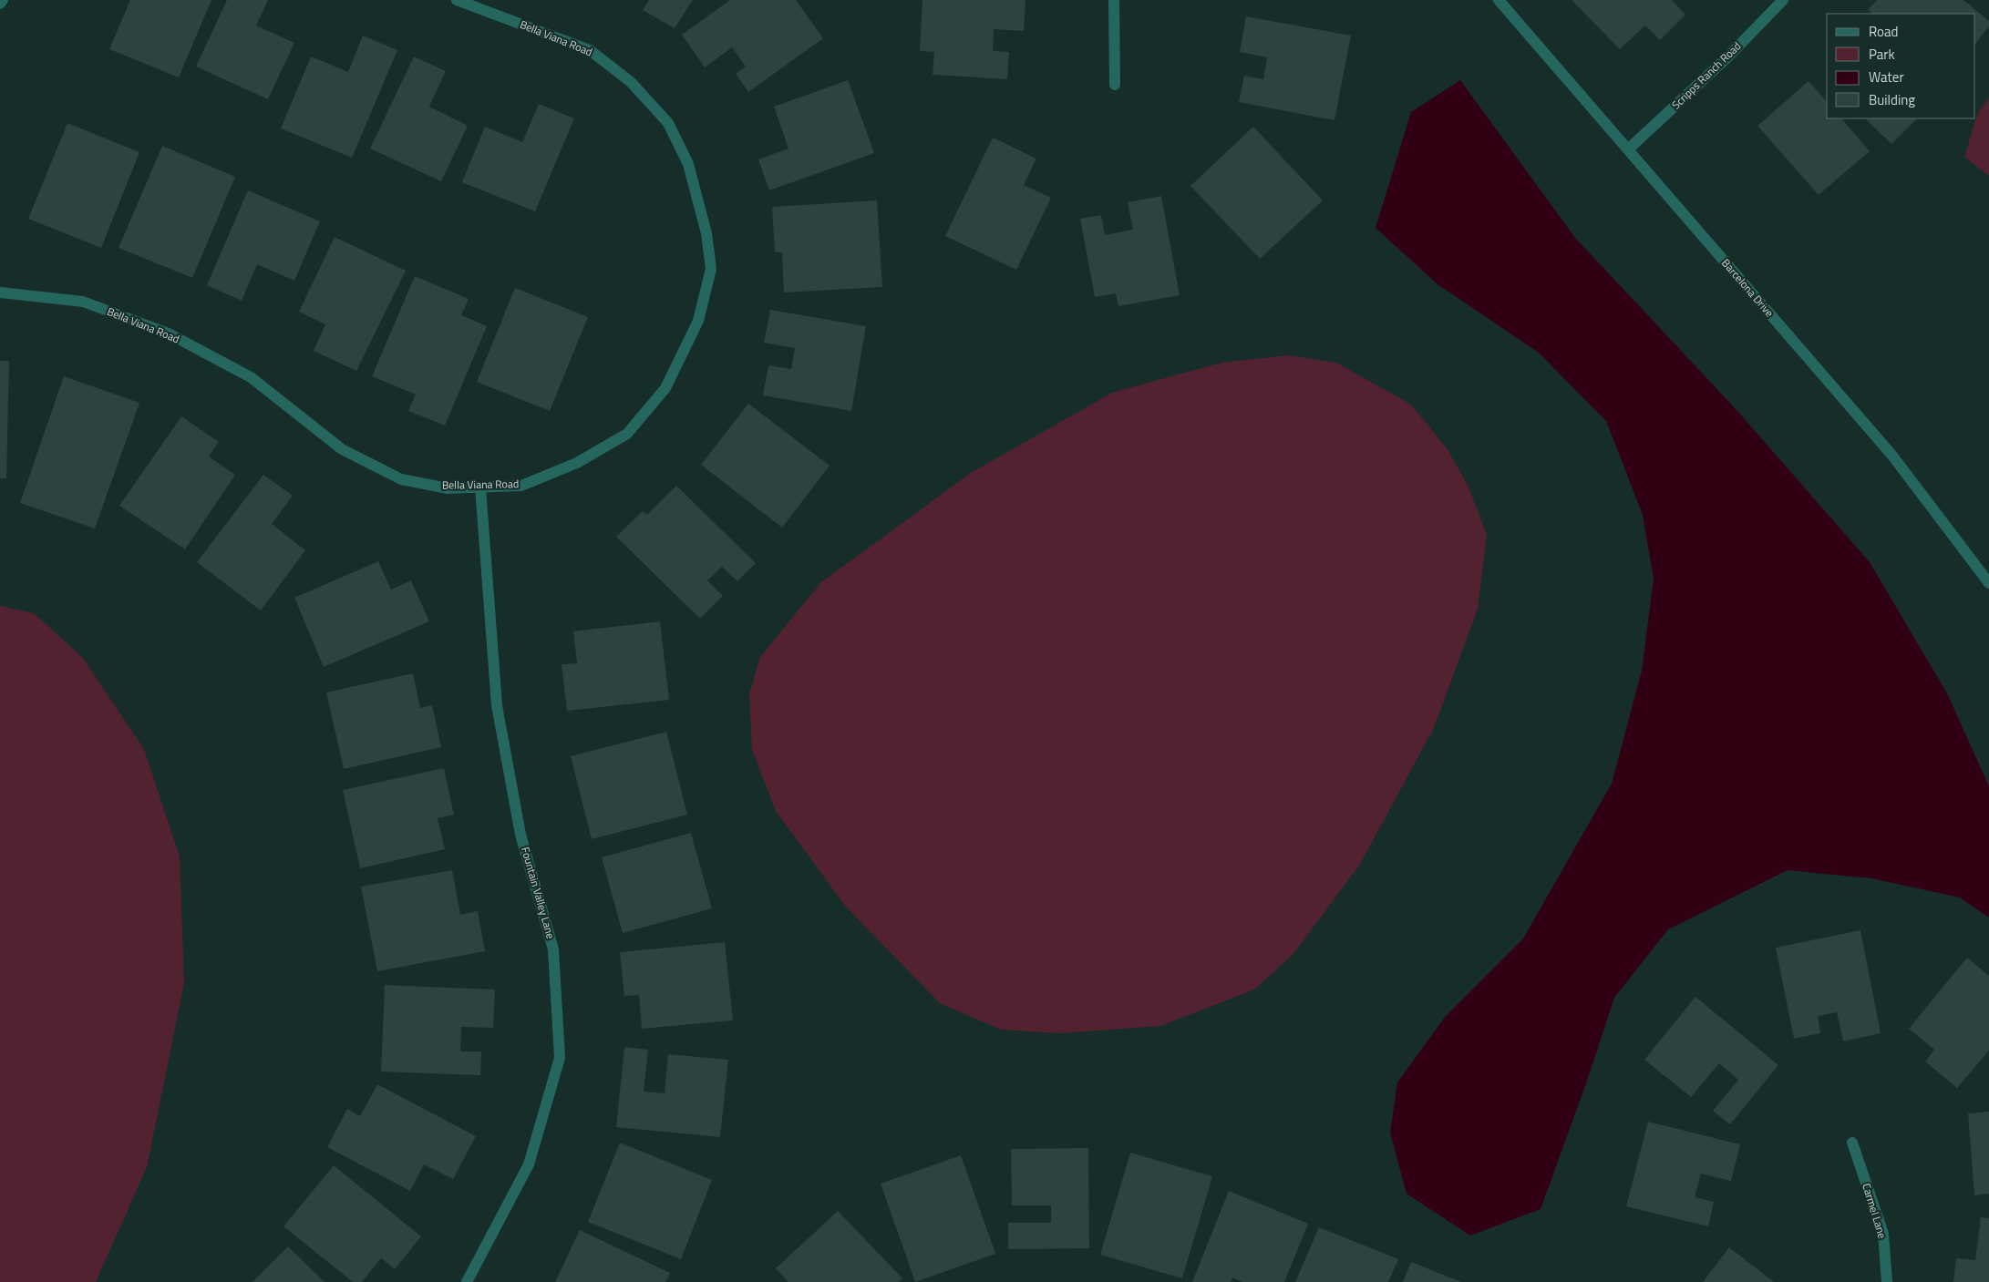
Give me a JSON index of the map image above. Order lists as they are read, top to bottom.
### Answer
{
  "streets": {
    "street": [
      "Bella Viana Road",
      "Scripps Ranch Road",
      "Barcelona Drive",
      "Fountain Valley Lane",
      "Carmel Lane"
    ]
  },
  "crossings": [
    ["Bella Viana Road", "Fountain Valley Lane"],
    ["Scripps Ranch Road", "Barcelona Drive"]
  ],
  "legend": [
    "Road",
    "Park",
    "Water",
    "Building"
  ]
}
